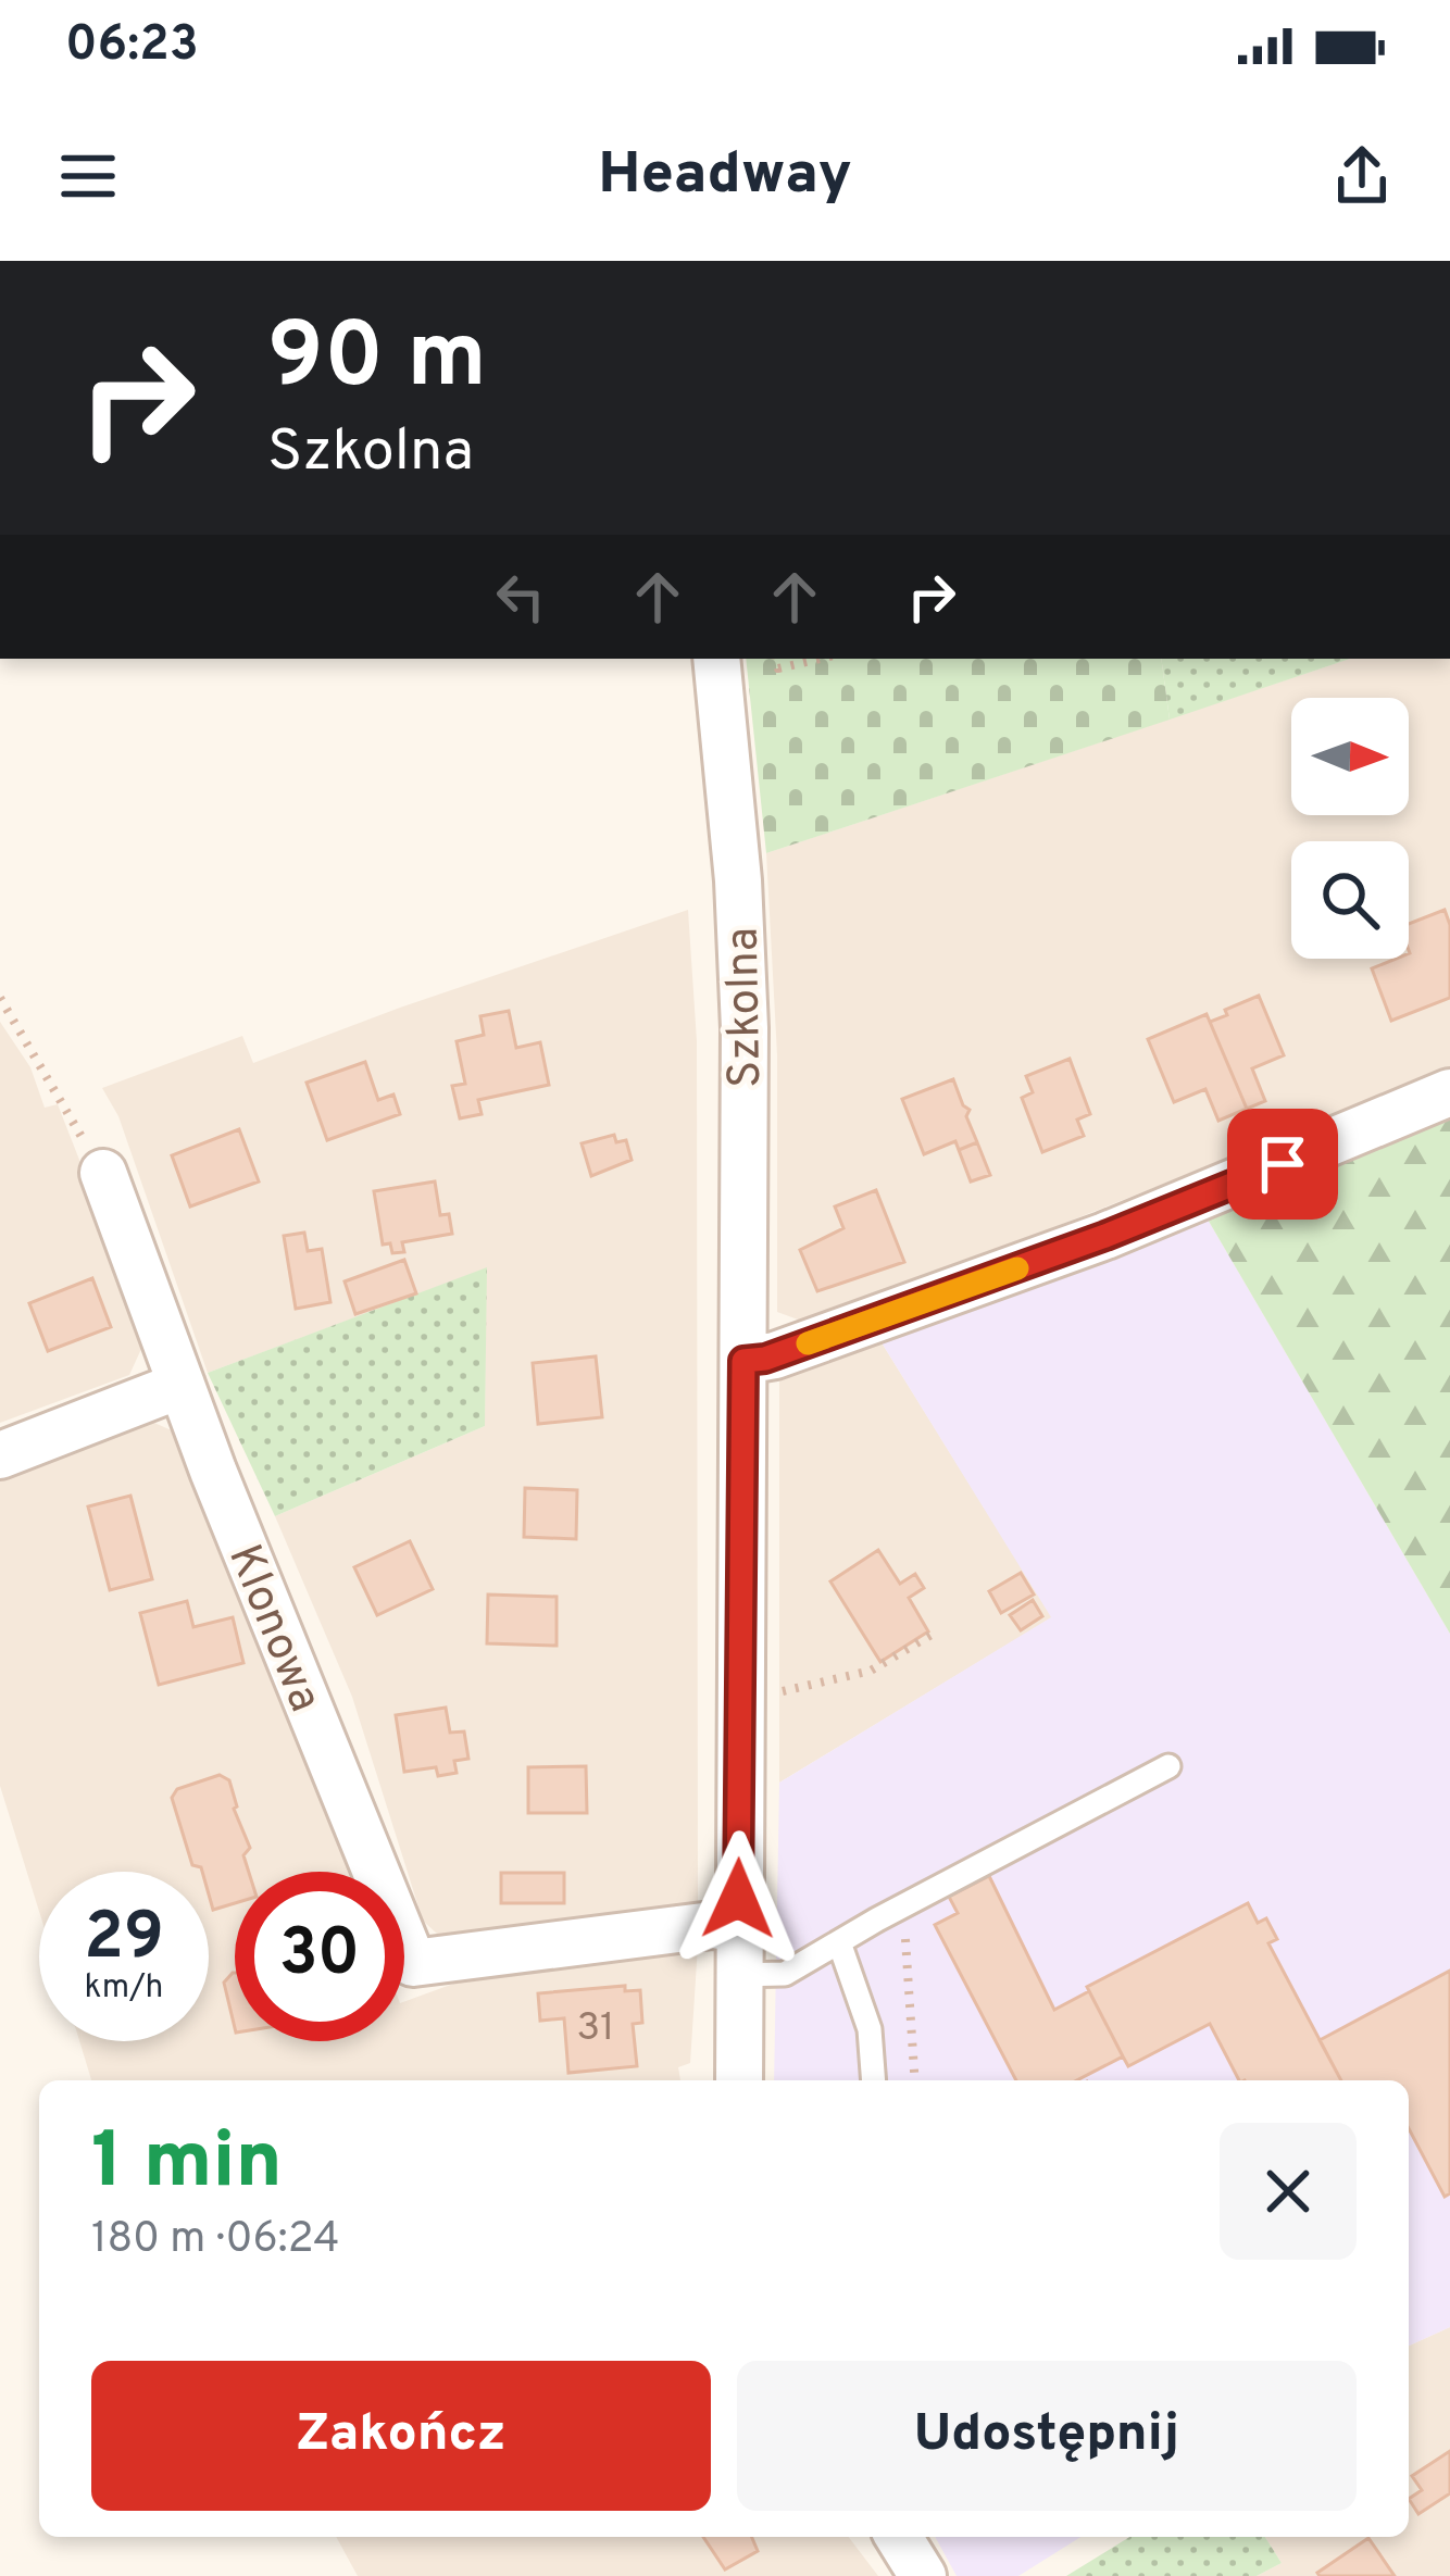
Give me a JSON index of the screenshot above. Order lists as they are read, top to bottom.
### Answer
{
  "streets": {
    "street": ["Szkolna", "Klonowa"]
  },
  "crossings": [
    ["Szkolna", "Klonowa"]
  ],
  "house_numbers": ["31"],
  "north": "right",
  "page": {
    "status": "06:23",
    "header": "Headway",
    "turn": ["90 m", "Szkolna"],
    "speed": "29 km/h",
    "limit": "30",
    "heading": ["1 min", "180 m · 06:24"],
    "buttons": ["Zakończ", "Udostępnij"]
  }
}
